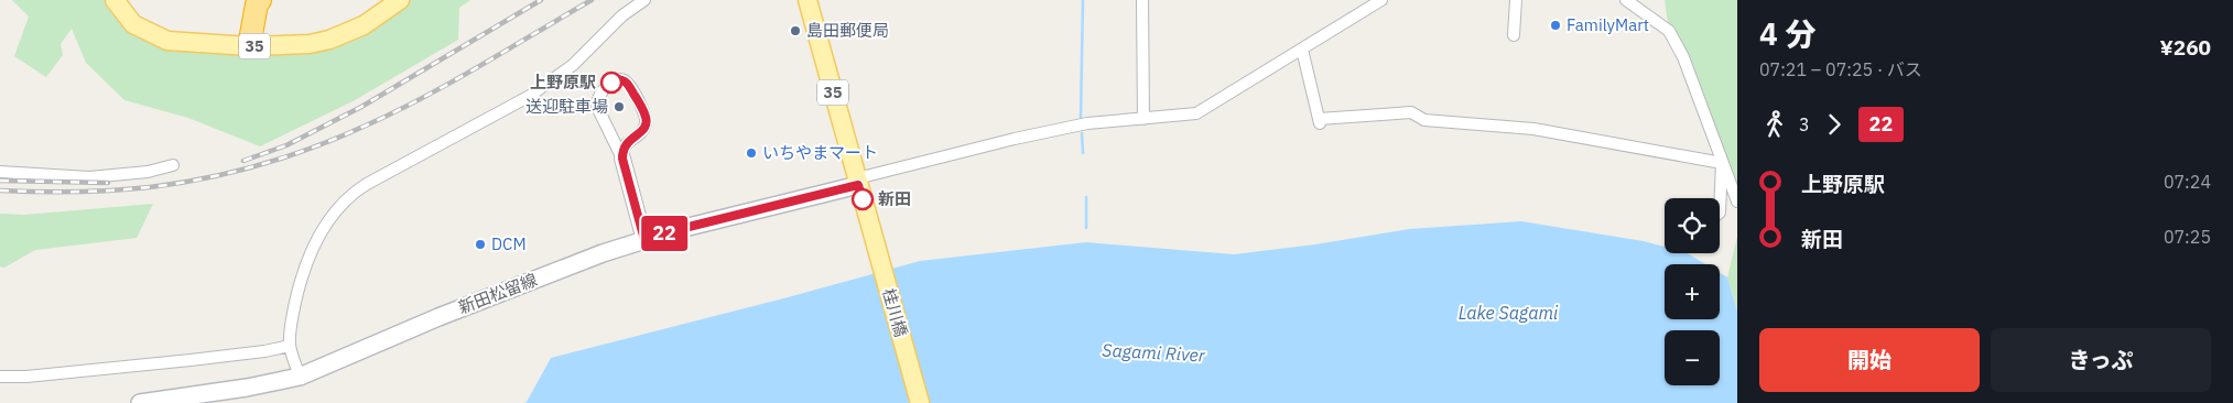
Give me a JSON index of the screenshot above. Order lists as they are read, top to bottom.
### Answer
{
  "streets": {
    "main road": ["35", "新田松留線", "桂川橋"]
  },
  "crossings": [
    ["35", "新田松留線"],
    ["35", "桂川橋"],
    ["新田松留線", "桂川橋"]
  ],
  "water": ["Lake Sagami", "Sagami River"],
  "places": [
    "FamilyMart",
    "島田郵便局",
    "上野原駅",
    "送迎駐車場",
    "いちやまマート",
    "新田",
    "DCM"
  ],
  "lines": ["bus line 22"],
  "page": {
    "on_map": "22",
    "heading": ["4 分", "07:21 – 07:25 · バス", "¥260"],
    "legs": ["3", "22"],
    "list": [
      {
        "name": "上野原駅",
        "value": "07:24"
      },
      {
        "name": "新田",
        "value": "07:25"
      }
    ],
    "map_buttons": ["+", "−"],
    "buttons": ["開始", "きっぷ"]
  }
}
